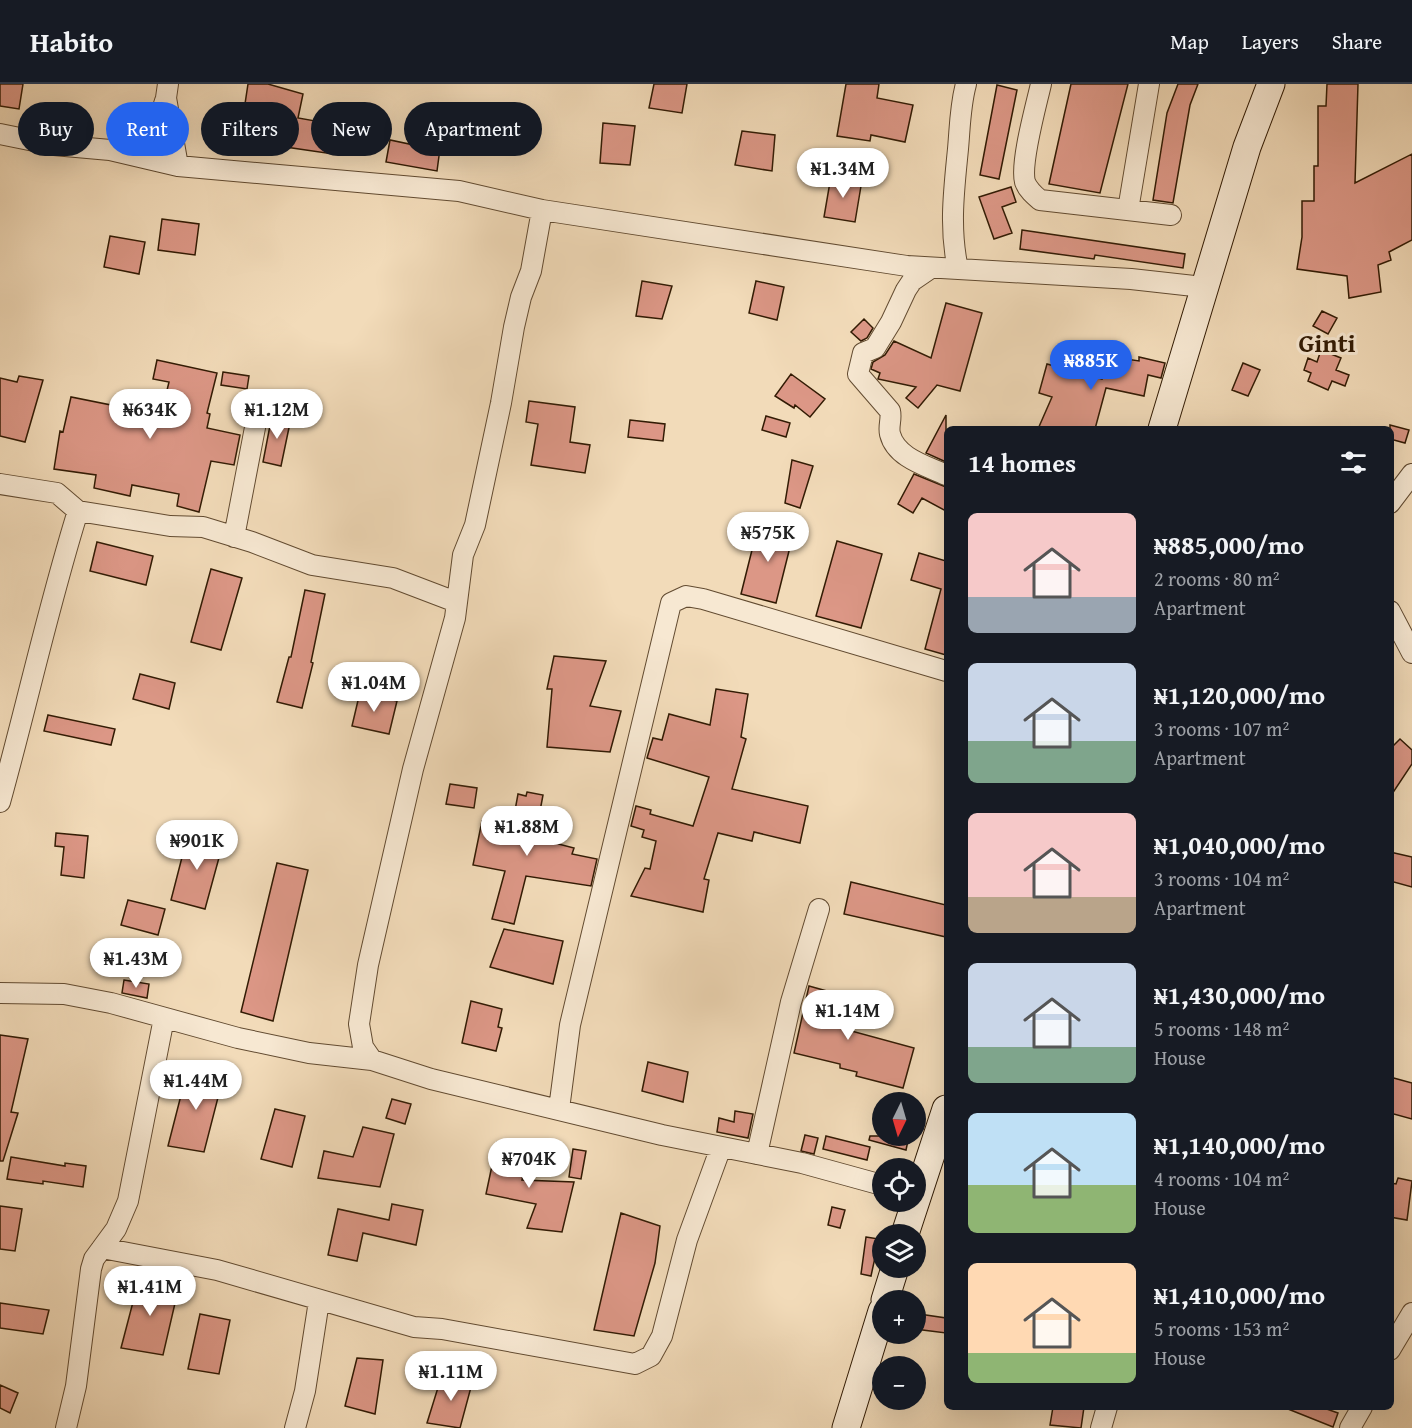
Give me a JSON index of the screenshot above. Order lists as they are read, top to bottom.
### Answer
{
  "districts": ["Ginti"],
  "north": "bottom",
  "page": {
    "header": "Habito",
    "nav": ["Map", "Layers", "Share"],
    "chip": [
      "Buy",
      "Rent",
      "Filters",
      "New",
      "Apartment"
    ],
    "price": [
      "₦1.34M",
      "₦885K",
      "₦634K",
      "₦1.12M",
      "₦575K",
      "₦1.04M",
      "₦1.88M",
      "₦901K",
      "₦1.43M",
      "₦1.14M",
      "₦1.44M",
      "₦704K",
      "₦1.41M",
      "₦1.11M"
    ],
    "heading": "14 homes",
    "list": [
      {
        "name": "₦885,000/mo",
        "note": "2 rooms · 80 m² · Apartment"
      },
      {
        "name": "₦1,120,000/mo",
        "note": "3 rooms · 107 m² · Apartment"
      },
      {
        "name": "₦1,040,000/mo",
        "note": "3 rooms · 104 m² · Apartment"
      },
      {
        "name": "₦1,430,000/mo",
        "note": "5 rooms · 148 m² · House"
      },
      {
        "name": "₦1,140,000/mo",
        "note": "4 rooms · 104 m² · House"
      },
      {
        "name": "₦1,410,000/mo",
        "note": "5 rooms · 153 m² · House"
      }
    ],
    "map_buttons": ["+", "−"]
  }
}
